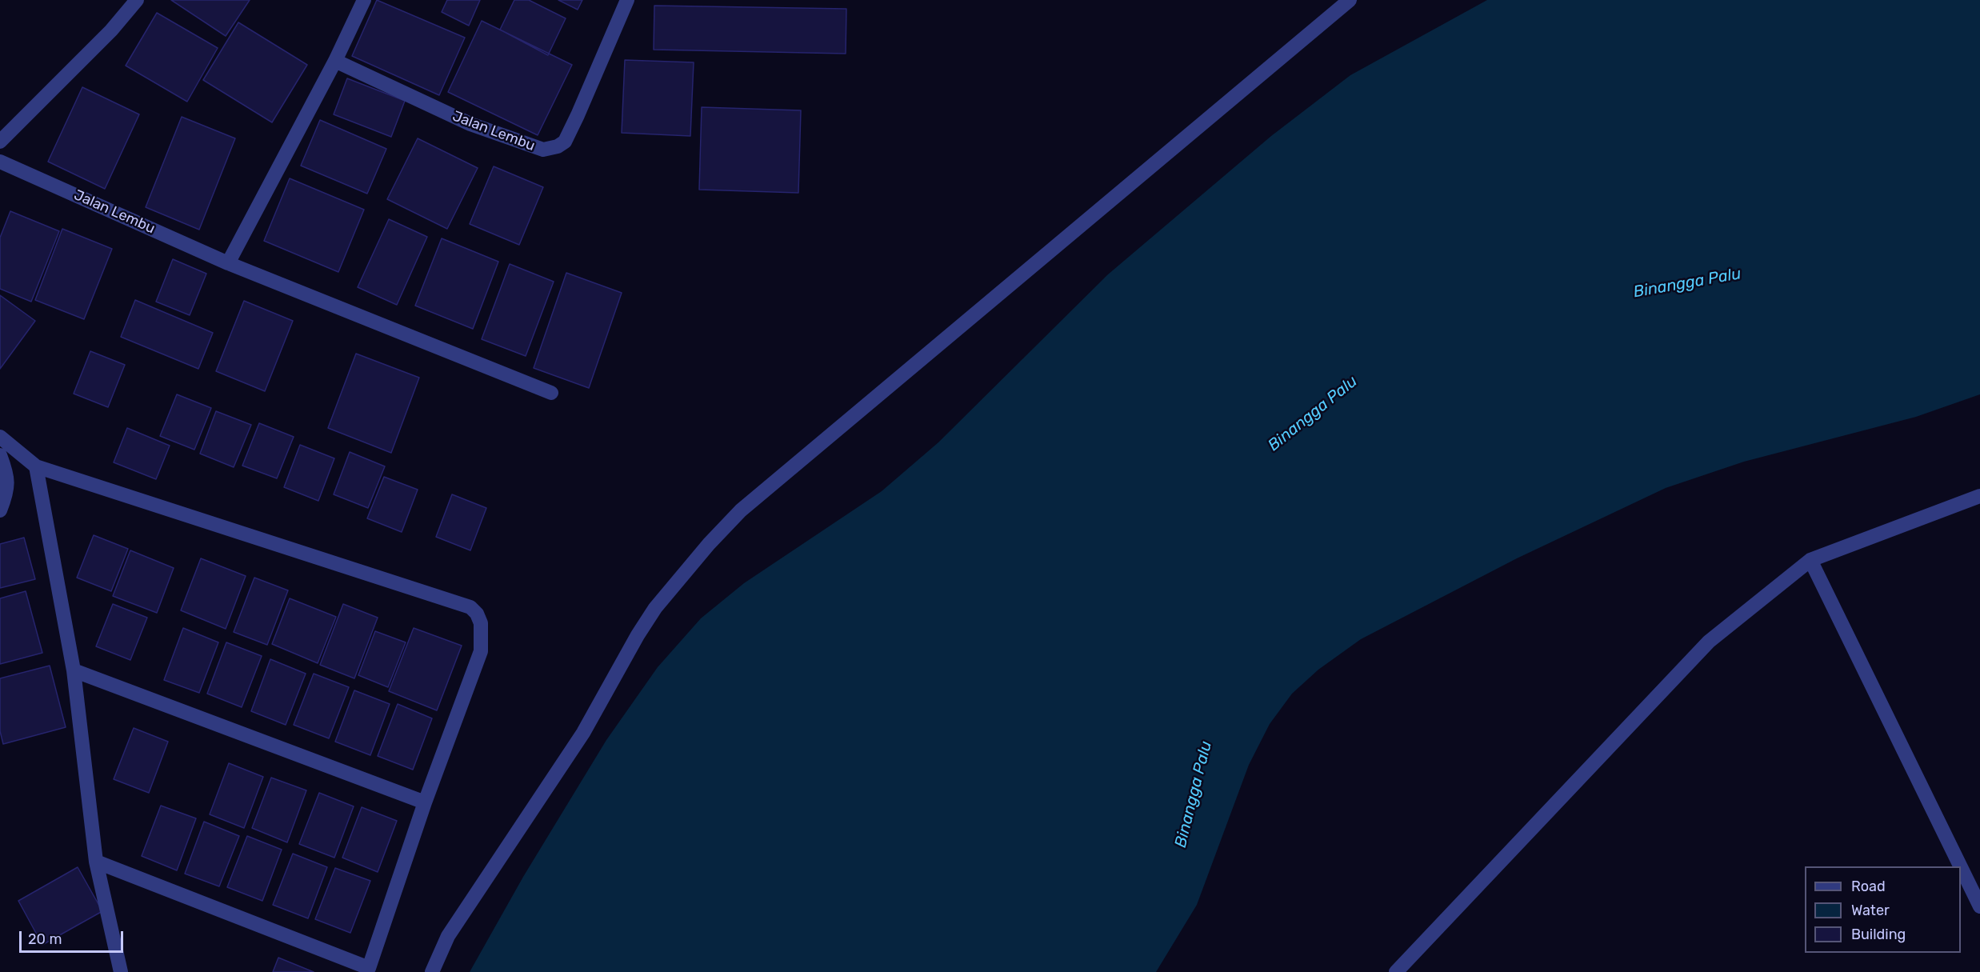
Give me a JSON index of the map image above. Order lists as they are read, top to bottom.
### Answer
{
  "streets": {
    "street": ["Jalan Lembu"]
  },
  "water": ["Binangga Palu"],
  "legend": ["Road", "Water", "Building"],
  "scale_bar": "20 m"
}
